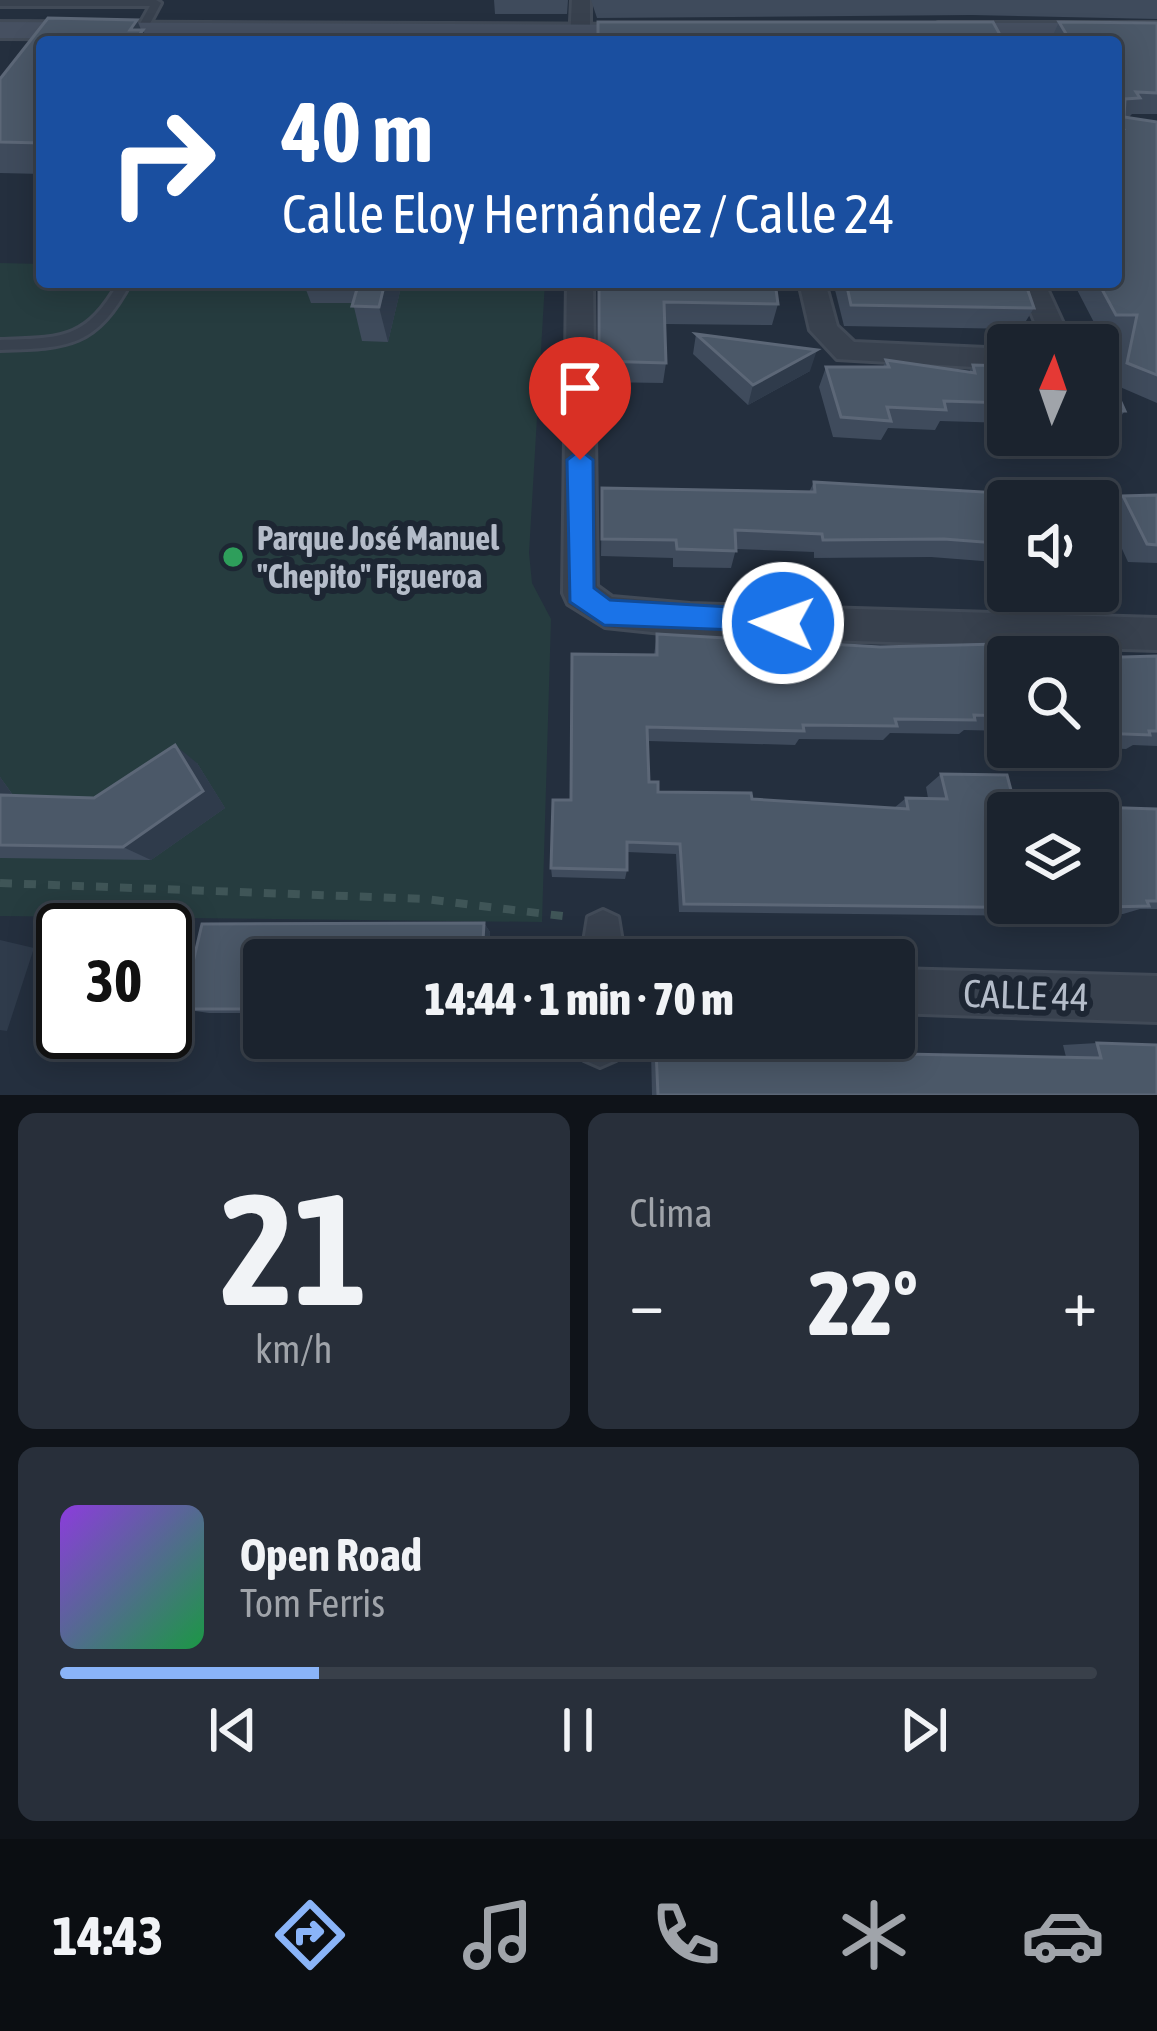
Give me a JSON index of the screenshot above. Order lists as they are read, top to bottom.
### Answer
{
  "streets": {
    "street": ["CALLE 44"]
  },
  "places": ["Parque José Manuel \"Chepito\" Figueroa"],
  "north": "top",
  "page": {
    "turn": ["40 m", "Calle Eloy Hernández / Calle 24"],
    "limit": "30",
    "trip": "14:44 · 1 min · 70 m",
    "tile": [
      ["21", "km/h"],
      "Clima"
    ],
    "heat": ["−", "22°", "+"],
    "song": ["Open Road", "Tom Ferris"],
    "tabs": "14:43"
  }
}
